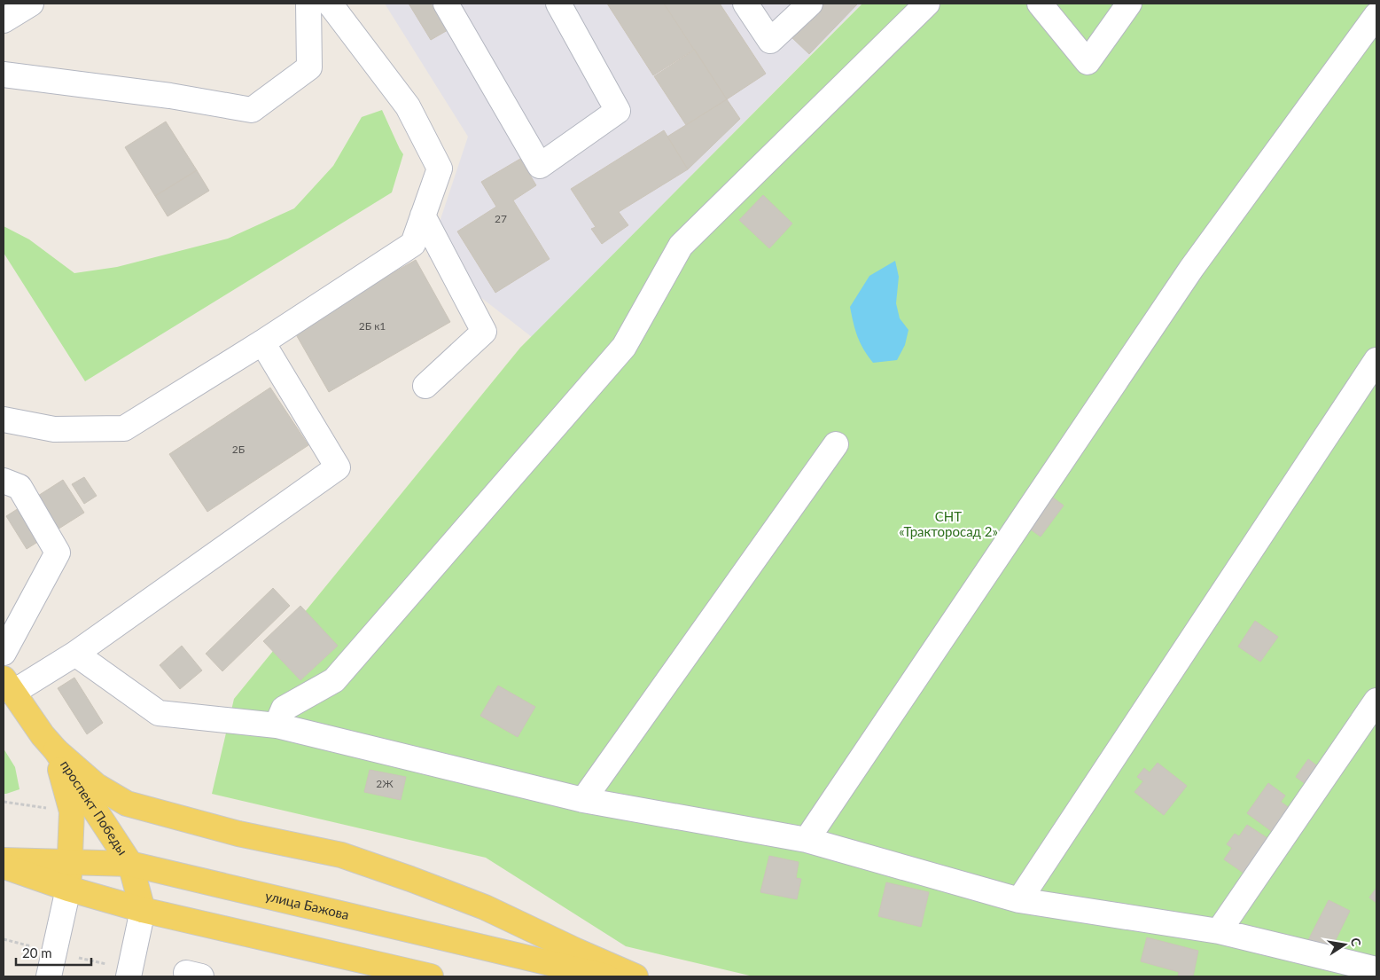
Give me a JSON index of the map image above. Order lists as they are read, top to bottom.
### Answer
{
  "streets": {
    "main road": ["проспект Победы", "улица Бажова"]
  },
  "crossings": [
    ["проспект Победы", "улица Бажова"]
  ],
  "parks": ["СНТ «Тракторосад 2»"],
  "house_numbers": [
    "27",
    "2Б к1",
    "2Б",
    "2Ж"
  ],
  "scale_bar": "20 m",
  "north": "right"
}
